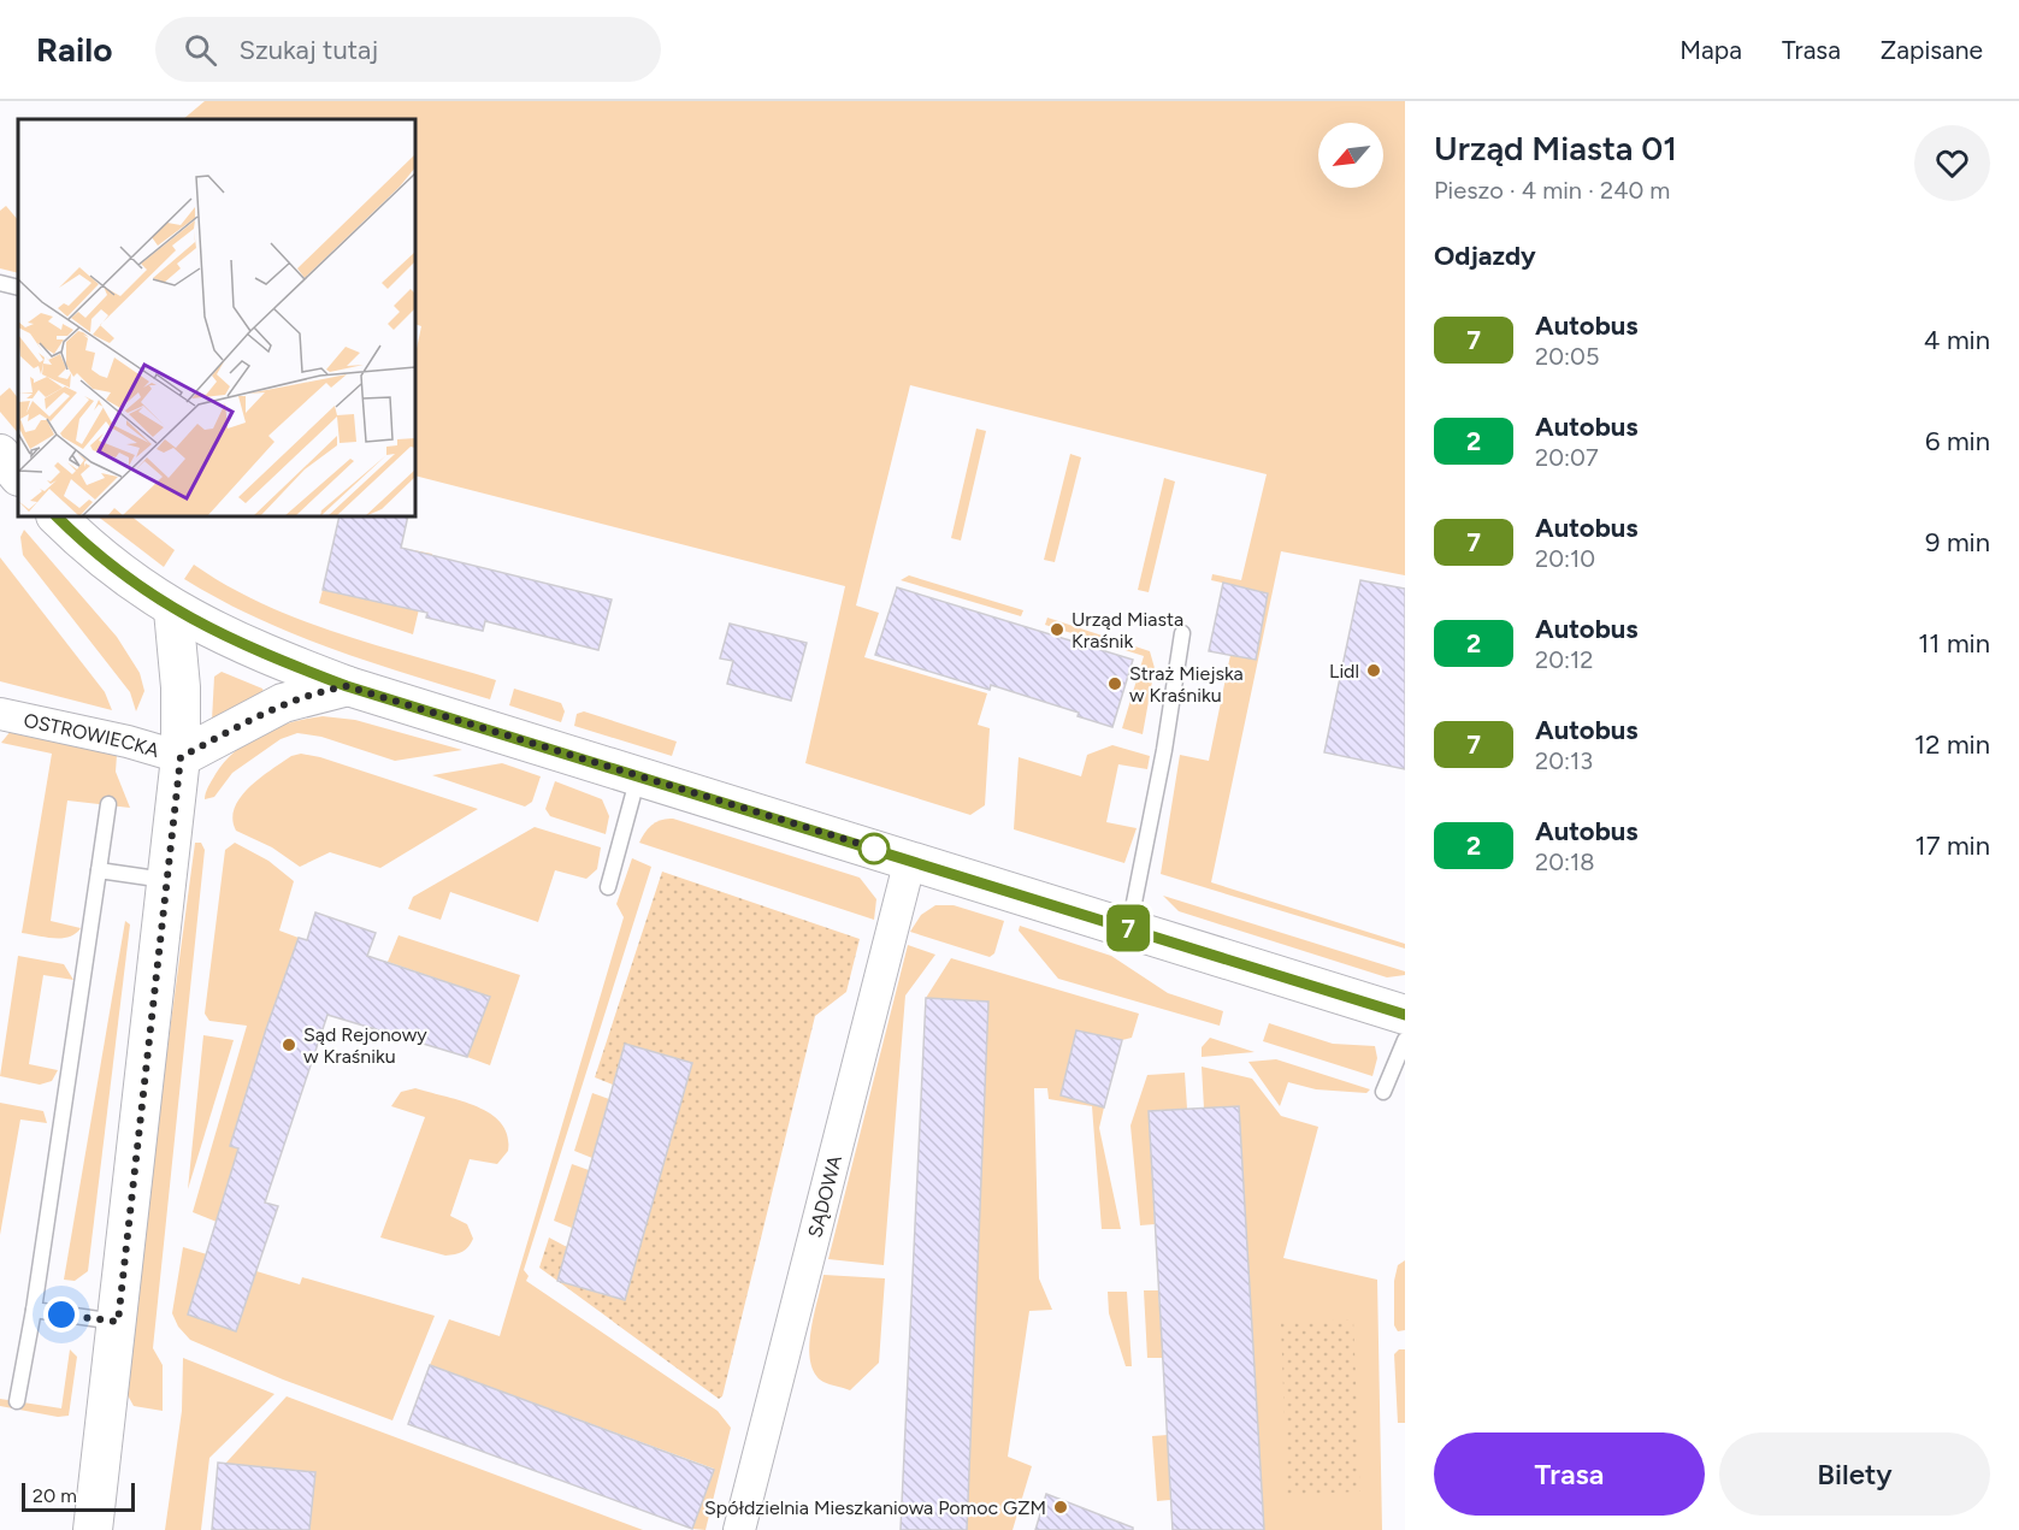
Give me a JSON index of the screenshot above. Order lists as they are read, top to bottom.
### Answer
{
  "streets": {
    "street": ["OSTROWIECKA", "SĄDOWA"]
  },
  "places": [
    "Urząd Miasta Kraśnik",
    "Lidl",
    "Straż Miejska w Kraśniku",
    "Sąd Rejonowy w Kraśniku",
    "Spółdzielnia Mieszkaniowa Pomoc GZM"
  ],
  "lines": ["bus line 7"],
  "scale_bar": "20 m",
  "north": "bottom left",
  "page": {
    "header": "Railo",
    "search": "Szukaj tutaj",
    "nav": ["Mapa", "Trasa", "Zapisane"],
    "on_map": "7",
    "heading": [
      ["Urząd Miasta 01", "Pieszo · 4 min · 240 m"],
      "Odjazdy"
    ],
    "list": [
      {
        "mark": "7",
        "name": "Autobus",
        "note": "20:05",
        "value": "4 min"
      },
      {
        "mark": "2",
        "name": "Autobus",
        "note": "20:07",
        "value": "6 min"
      },
      {
        "mark": "7",
        "name": "Autobus",
        "note": "20:10",
        "value": "9 min"
      },
      {
        "mark": "2",
        "name": "Autobus",
        "note": "20:12",
        "value": "11 min"
      },
      {
        "mark": "7",
        "name": "Autobus",
        "note": "20:13",
        "value": "12 min"
      },
      {
        "mark": "2",
        "name": "Autobus",
        "note": "20:18",
        "value": "17 min"
      }
    ],
    "buttons": ["Trasa", "Bilety"],
    "scale": "20 m"
  }
}
